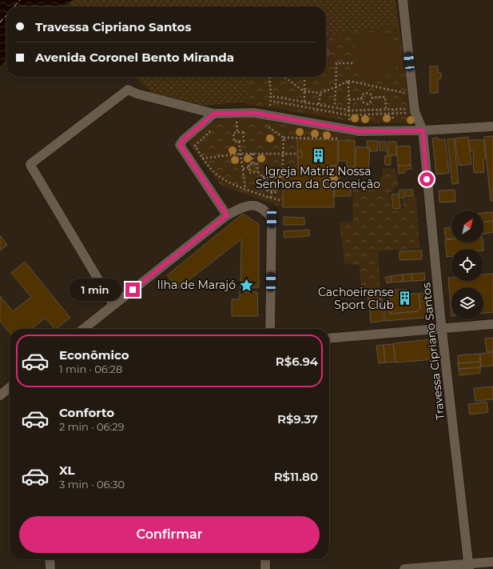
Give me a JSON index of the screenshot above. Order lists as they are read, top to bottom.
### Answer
{
  "streets": {
    "street": ["Travessa Cipriano Santos"]
  },
  "places": {
    "building": ["Igreja Matriz Nossa Senhora da Conceição", "Cachoeirense Sport Club"],
    "place": ["Ilha de Marajó"]
  },
  "north": "top right",
  "page": {
    "banner": ["Travessa Cipriano Santos", "Avenida Coronel Bento Miranda"],
    "bubble": "1 min",
    "list": [
      {
        "name": "Econômico",
        "note": "1 min · 06:28",
        "value": "R$6.94"
      },
      {
        "name": "Conforto",
        "note": "2 min · 06:29",
        "value": "R$9.37"
      },
      {
        "name": "XL",
        "note": "3 min · 06:30",
        "value": "R$11.80"
      }
    ],
    "buttons": "Confirmar"
  }
}
